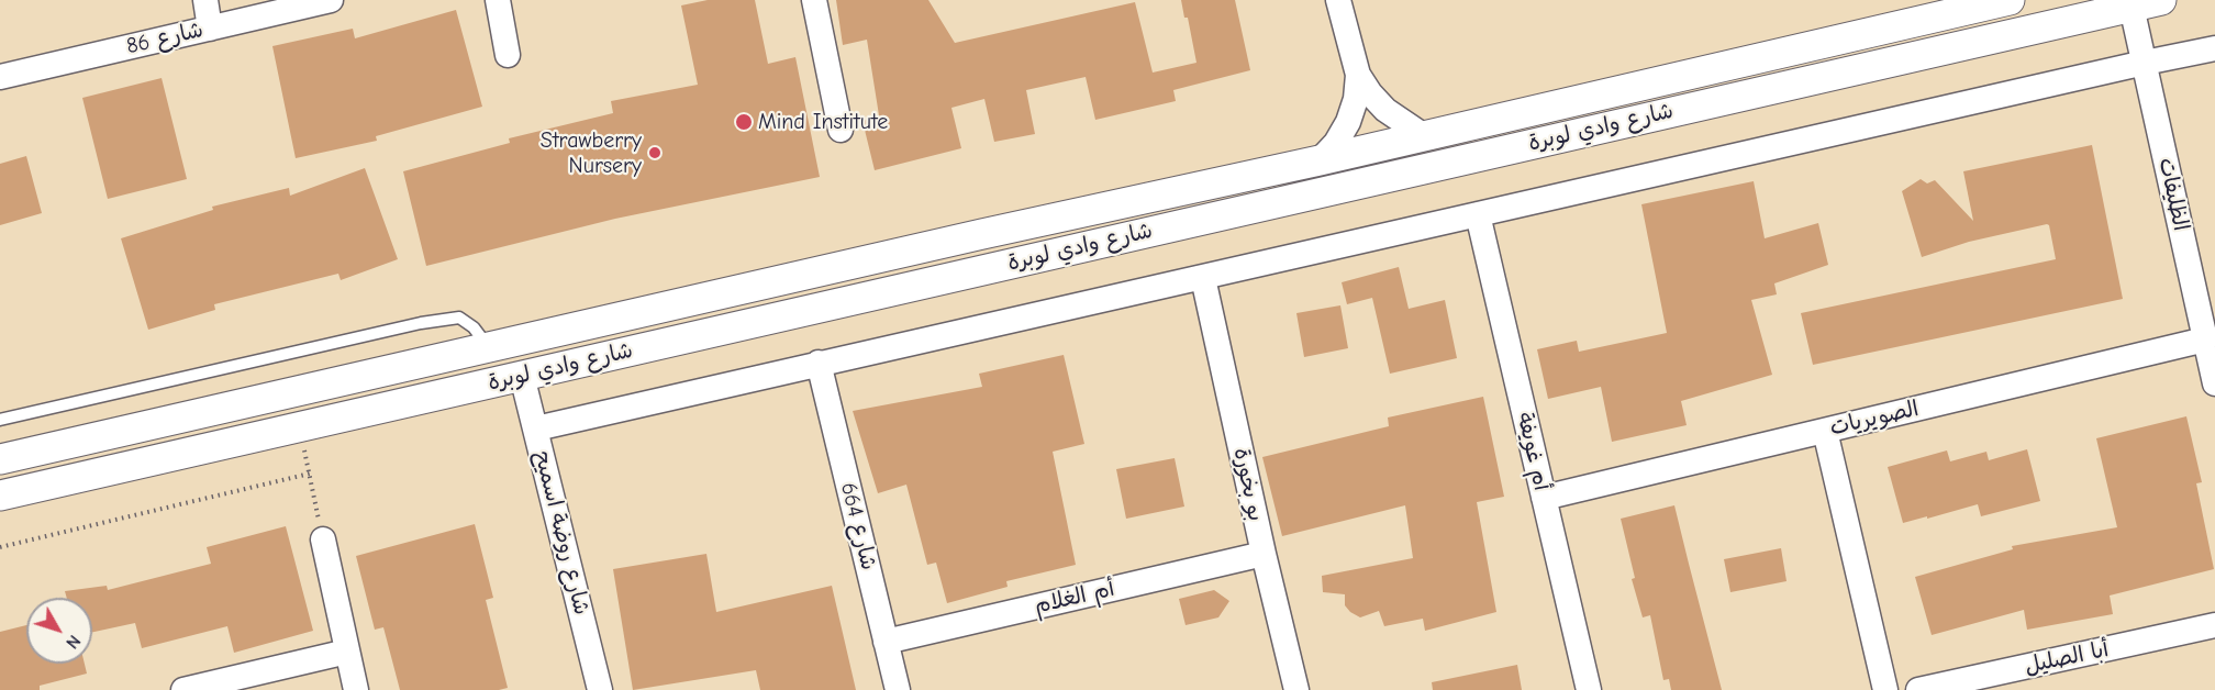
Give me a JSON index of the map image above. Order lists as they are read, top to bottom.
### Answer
{
  "streets": {
    "street": [
      "شارع 86",
      "شارع وادي لوبرة",
      "الظليفات",
      "الصويريات",
      "أم غويفة",
      "بو بخورة",
      "شارع 664",
      "شارع روضة اسميح",
      "أم الغلام",
      "أبا الصليل"
    ]
  },
  "crossings": [
    ["شارع وادي لوبرة", "الظليفات"],
    ["شارع وادي لوبرة", "شارع روضة اسميح"],
    ["الظليفات", "الصويريات"],
    ["الصويريات", "أم غويفة"],
    ["بو بخورة", "أم الغلام"],
    ["شارع 664", "أم الغلام"]
  ],
  "places": ["Mind Institute", "Strawberry Nursery"],
  "north": "bottom right"
}
